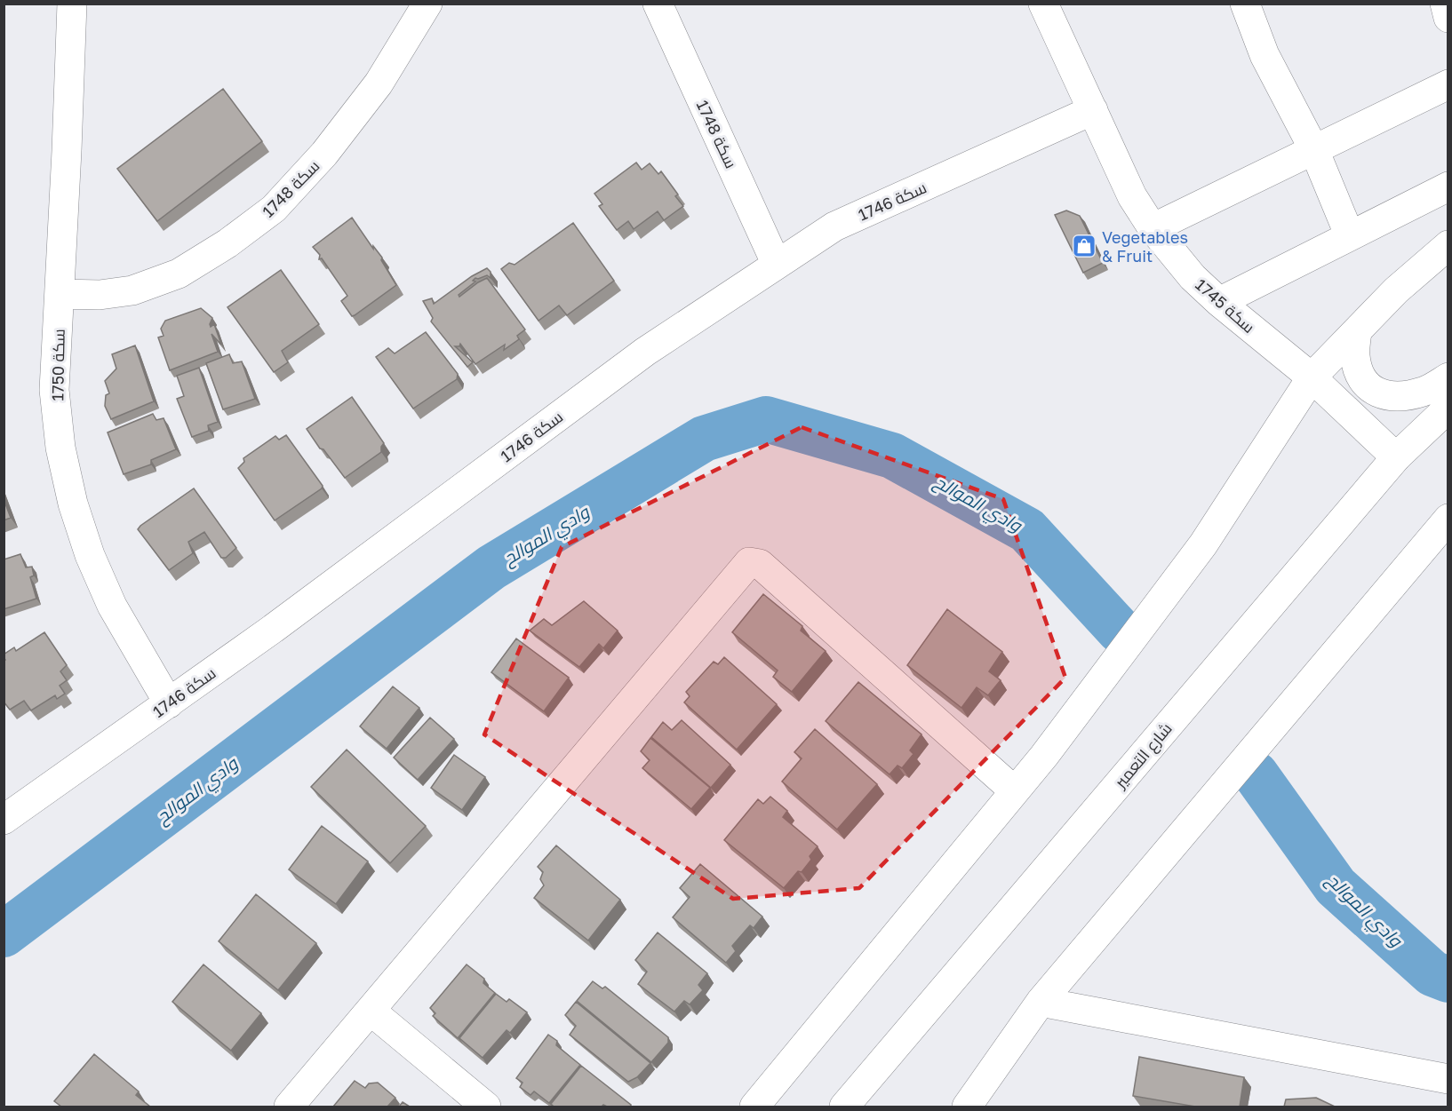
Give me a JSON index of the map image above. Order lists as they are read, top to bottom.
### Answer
{
  "streets": {
    "street": [
      "سكة 1748",
      "سكة 1746",
      "سكة 1745",
      "سكة 1750",
      "شارع التعمير"
    ]
  },
  "crossings": [
    ["سكة 1748", "سكة 1746"],
    ["سكة 1748", "سكة 1750"],
    ["سكة 1746", "سكة 1745"],
    ["سكة 1746", "سكة 1750"],
    ["سكة 1745", "شارع التعمير"]
  ],
  "water": ["وادي الموالح"],
  "places": {
    "shop": ["Vegetables & Fruit"]
  }
}
